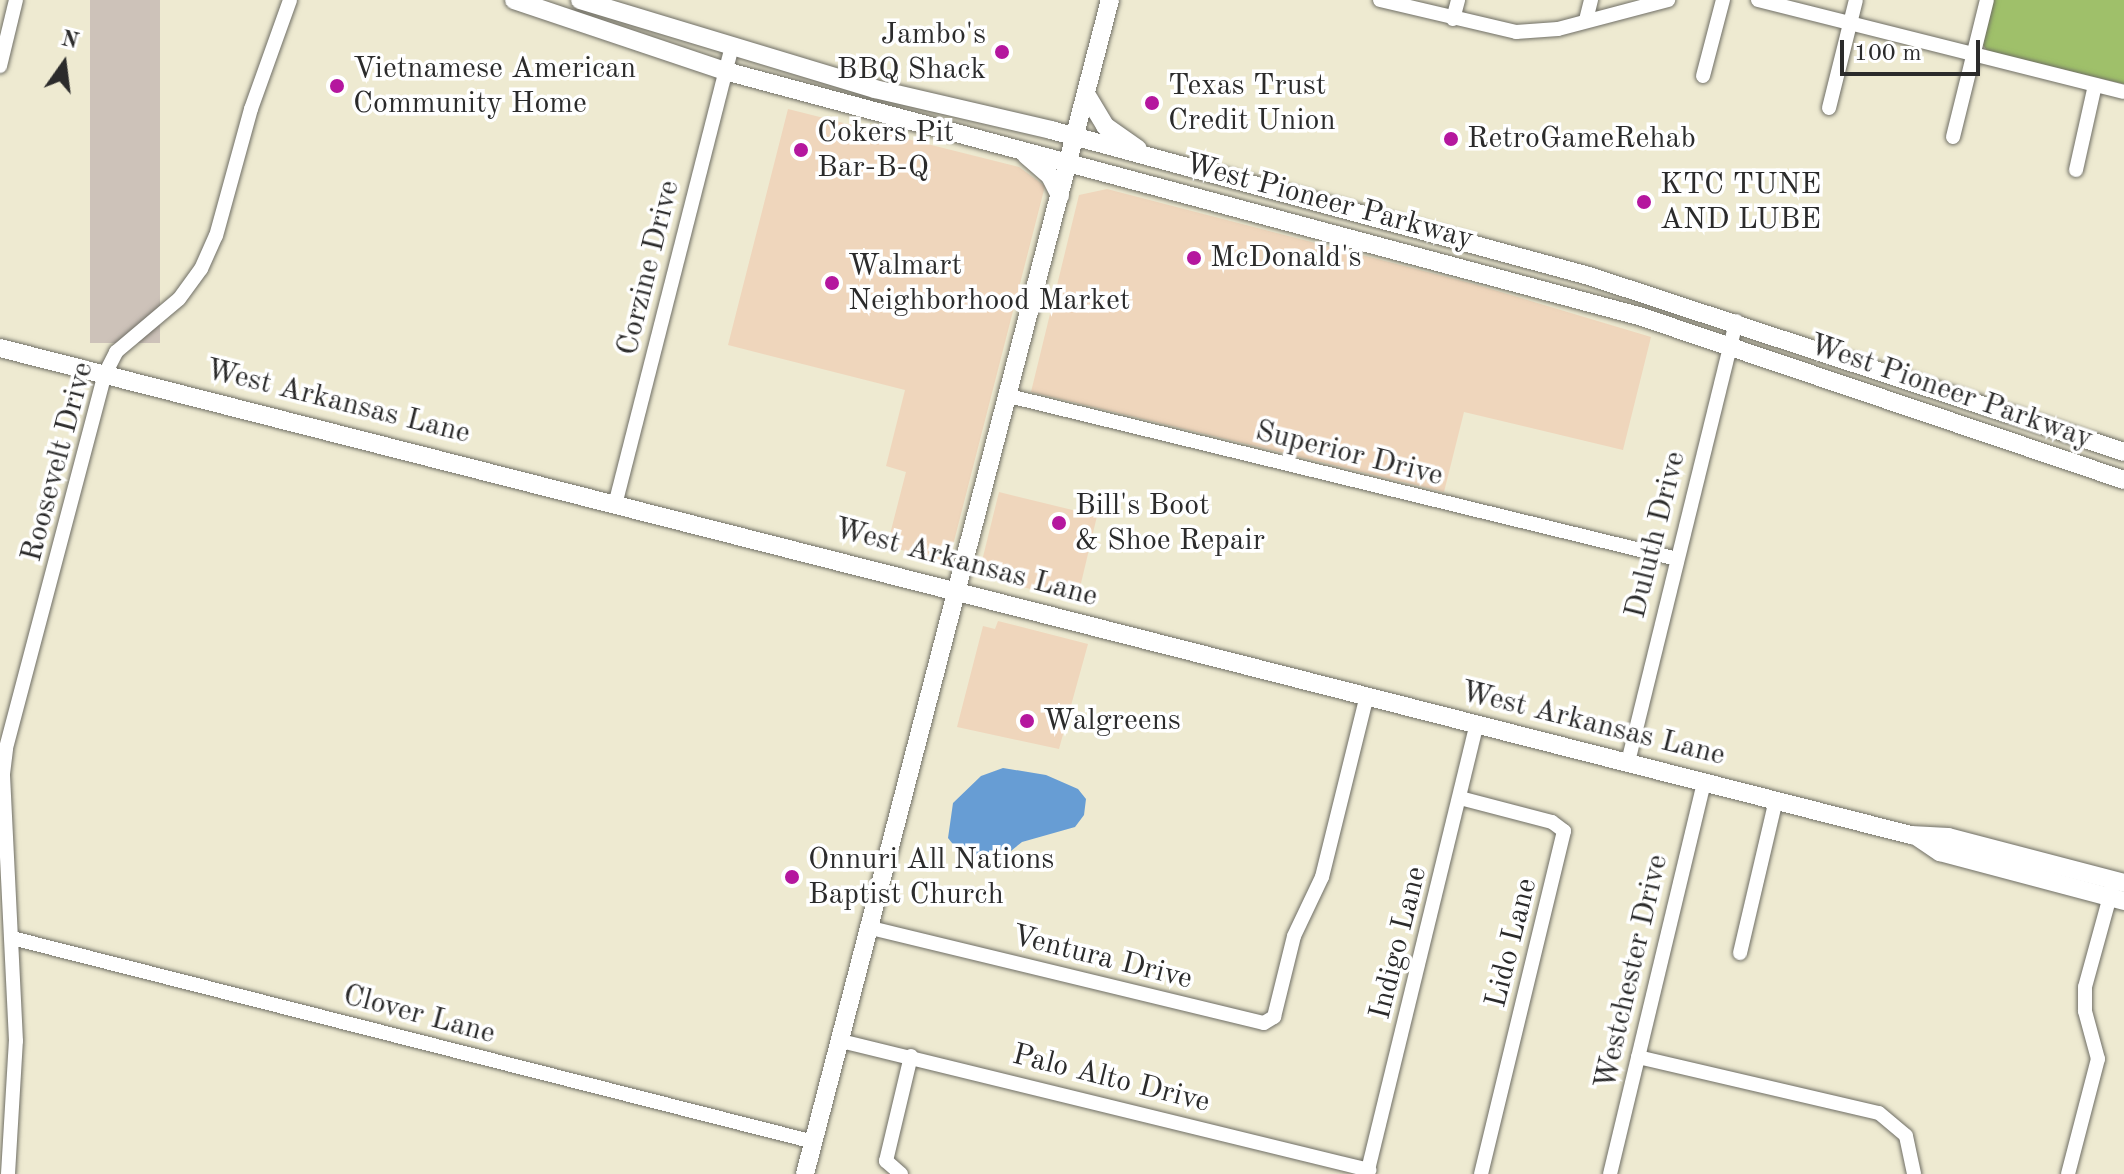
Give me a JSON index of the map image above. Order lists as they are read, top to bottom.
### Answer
{
  "streets": {
    "main road": ["West Pioneer Parkway", "West Arkansas Lane"],
    "street": [
      "Corzine Drive",
      "Superior Drive",
      "Roosevelt Drive",
      "Duluth Drive",
      "Indigo Lane",
      "Lido Lane",
      "Ventura Drive",
      "Westchester Drive",
      "Clover Lane",
      "Palo Alto Drive"
    ]
  },
  "crossings": [
    ["West Pioneer Parkway", "Corzine Drive"],
    ["West Pioneer Parkway", "Duluth Drive"],
    ["Corzine Drive", "West Arkansas Lane"],
    ["West Arkansas Lane", "Roosevelt Drive"],
    ["West Arkansas Lane", "Duluth Drive"],
    ["West Arkansas Lane", "Indigo Lane"],
    ["West Arkansas Lane", "Ventura Drive"],
    ["West Arkansas Lane", "Westchester Drive"],
    ["Superior Drive", "Duluth Drive"],
    ["Roosevelt Drive", "Clover Lane"],
    ["Indigo Lane", "Lido Lane"],
    ["Indigo Lane", "Palo Alto Drive"]
  ],
  "places": [
    "Jambo's BBQ Shack",
    "Vietnamese American Community Home",
    "Texas Trust Credit Union",
    "RetroGameRehab",
    "Cokers Pit Bar-B-Q",
    "KTC TUNE AND LUBE",
    "McDonald's",
    "Walmart Neighborhood Market",
    "Bill's Boot & Shoe Repair",
    "Walgreens",
    "Onnuri All Nations Baptist Church"
  ],
  "scale_bar": "100 m",
  "north": "top"
}
